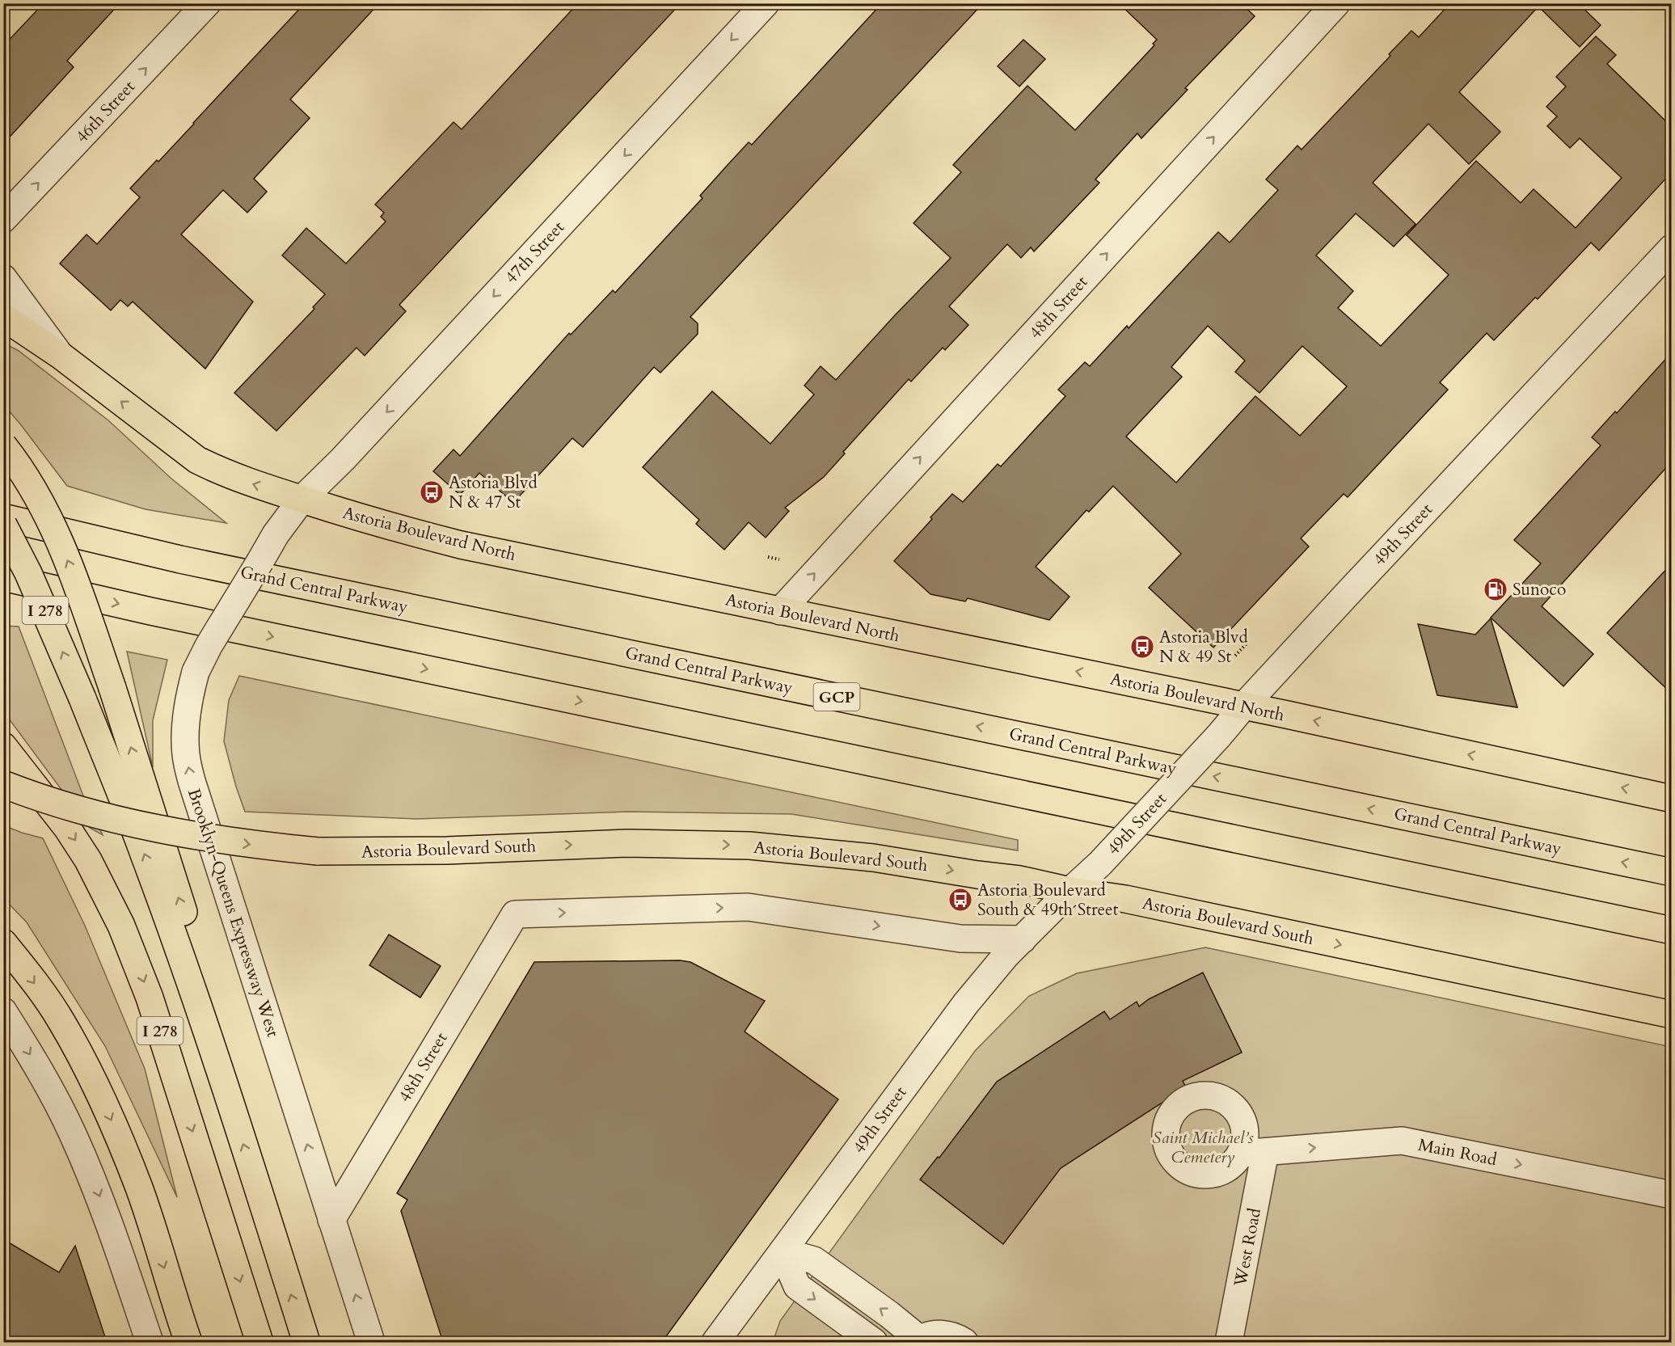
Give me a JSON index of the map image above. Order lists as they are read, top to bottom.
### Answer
{
  "streets": {
    "main road": [
      "Astoria Boulevard North",
      "Grand Central Parkway",
      "I 278",
      "GCP",
      "Astoria Boulevard South"
    ],
    "street": [
      "46th Street",
      "47th Street",
      "48th Street",
      "49th Street",
      "Brooklyn-Queens Expressway West",
      "Main Road",
      "West Road"
    ]
  },
  "crossings": [
    ["47th Street", "Astoria Boulevard North"],
    ["47th Street", "Brooklyn-Queens Expressway West"],
    ["48th Street", "Astoria Boulevard North"],
    ["48th Street", "49th Street"],
    ["48th Street", "Brooklyn-Queens Expressway West"],
    ["Astoria Boulevard North", "49th Street"],
    ["Astoria Boulevard North", "Brooklyn-Queens Expressway West"],
    ["49th Street", "Astoria Boulevard South"],
    ["Main Road", "West Road"]
  ],
  "one_way": [
    "46th Street",
    "47th Street",
    "48th Street",
    "Main Road"
  ],
  "parks": ["Saint Michael’s Cemetery"],
  "places": {
    "bus stop": ["Astoria Blvd N & 47 St", "Astoria Blvd N & 49 St", "Astoria Boulevard South & 49th Street"],
    "fuel station": ["Sunoco"]
  }
}
